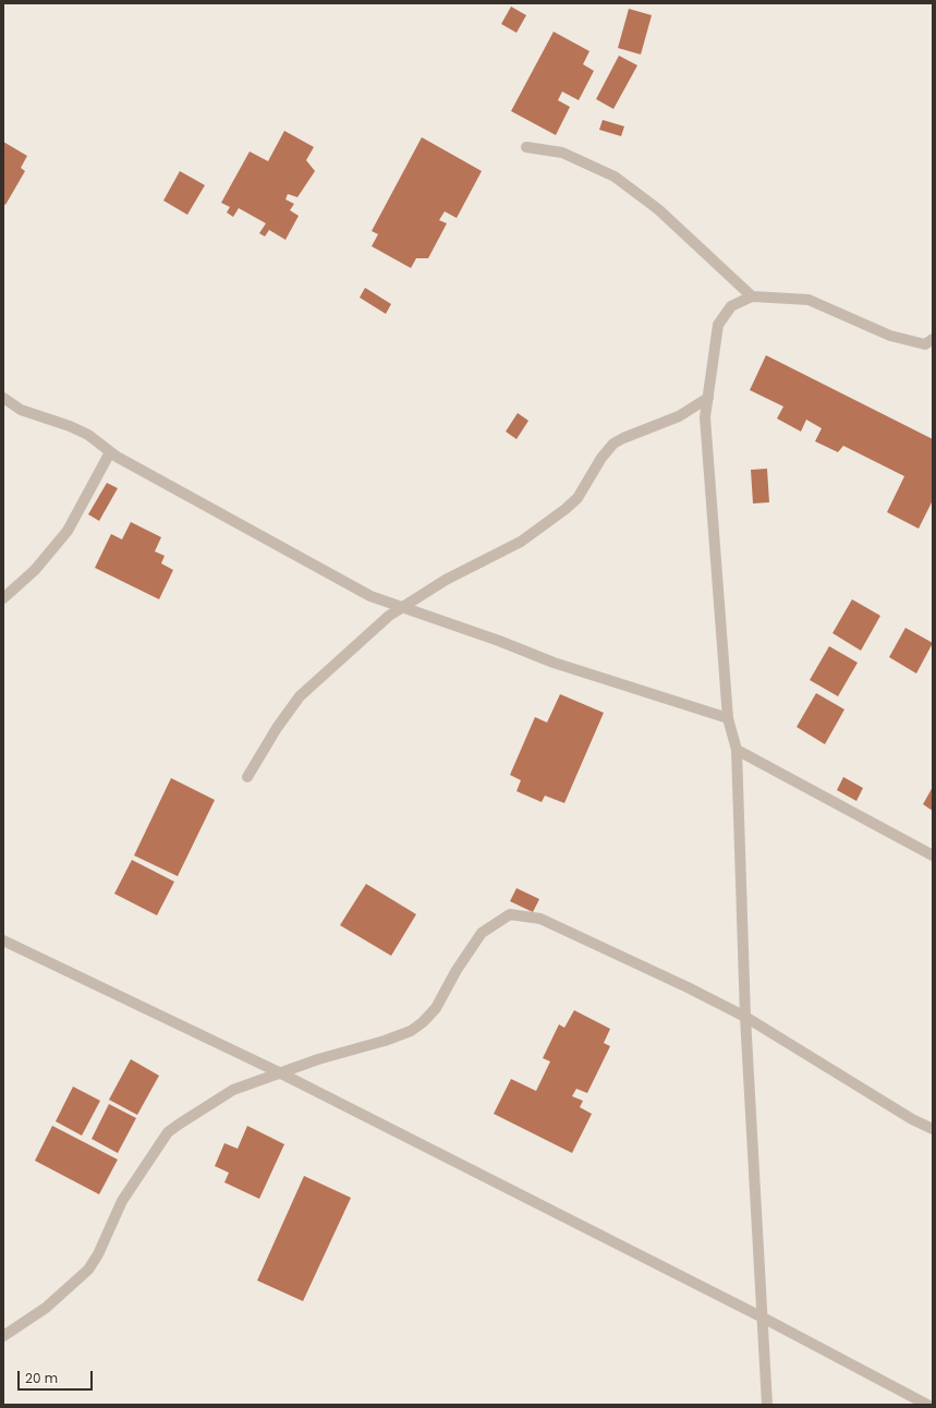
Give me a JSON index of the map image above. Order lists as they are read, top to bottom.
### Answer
{
  "scale_bar": "20 m"
}
